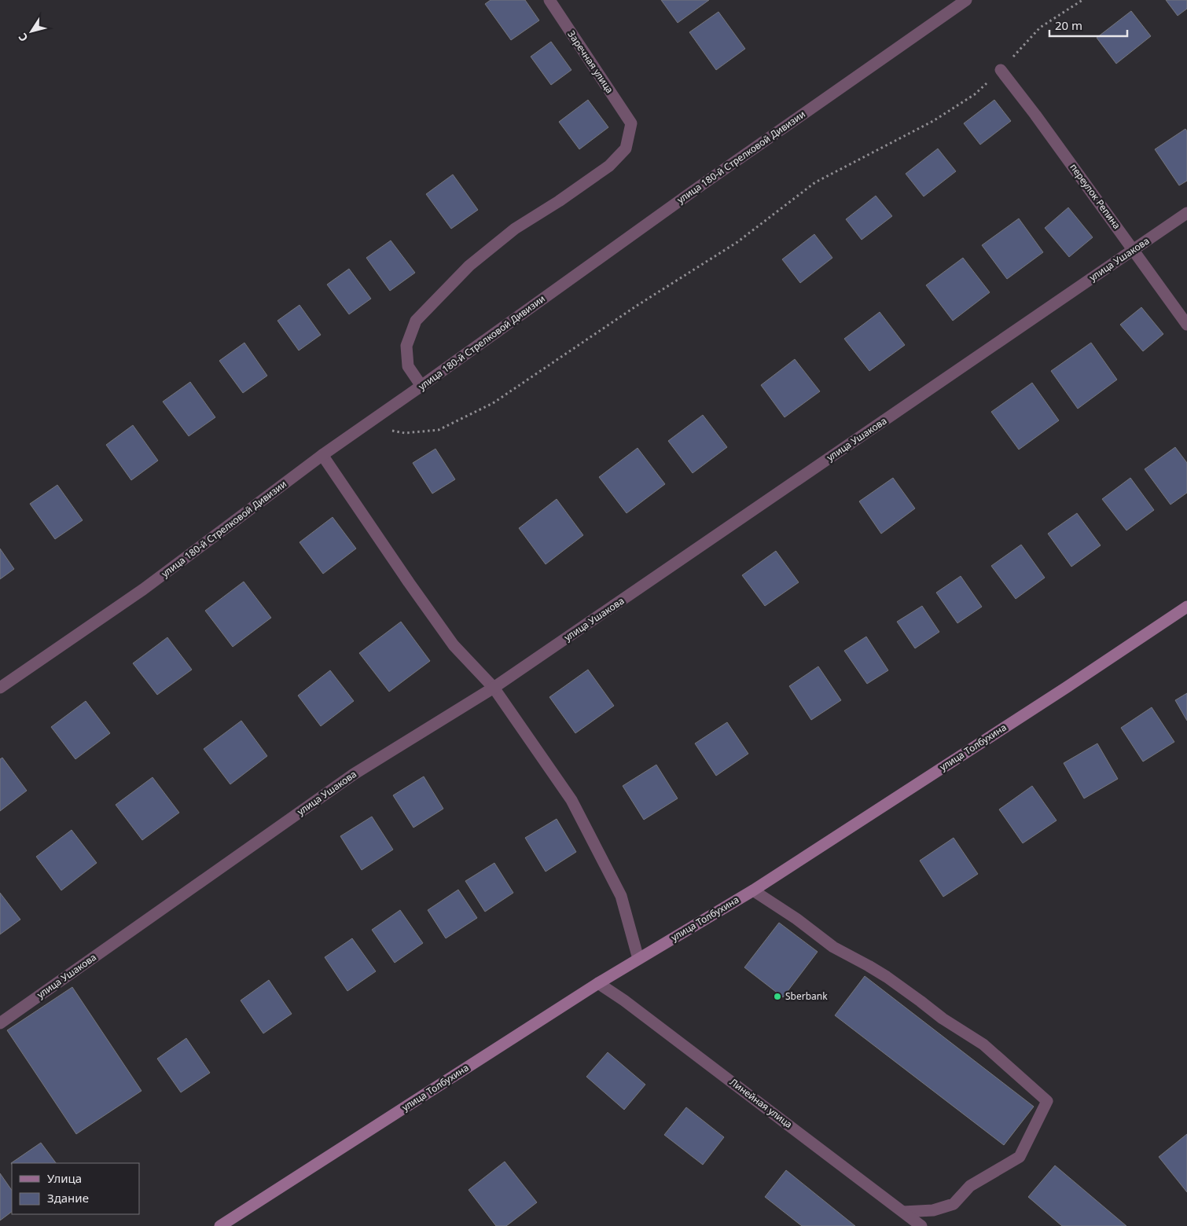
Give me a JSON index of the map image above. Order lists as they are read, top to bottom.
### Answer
{
  "streets": {
    "street": [
      "Заречная улица",
      "улица 180-й Стрелковой Дивизии",
      "переулок Репина",
      "улица Ушакова",
      "улица Толбухина",
      "Линейная улица"
    ]
  },
  "crossings": [
    ["Заречная улица", "улица 180-й Стрелковой Дивизии"],
    ["переулок Репина", "улица Ушакова"],
    ["улица Толбухина", "Линейная улица"]
  ],
  "places": ["Sberbank"],
  "legend": ["Улица", "Здание"],
  "scale_bar": "20 m",
  "north": "bottom left"
}
